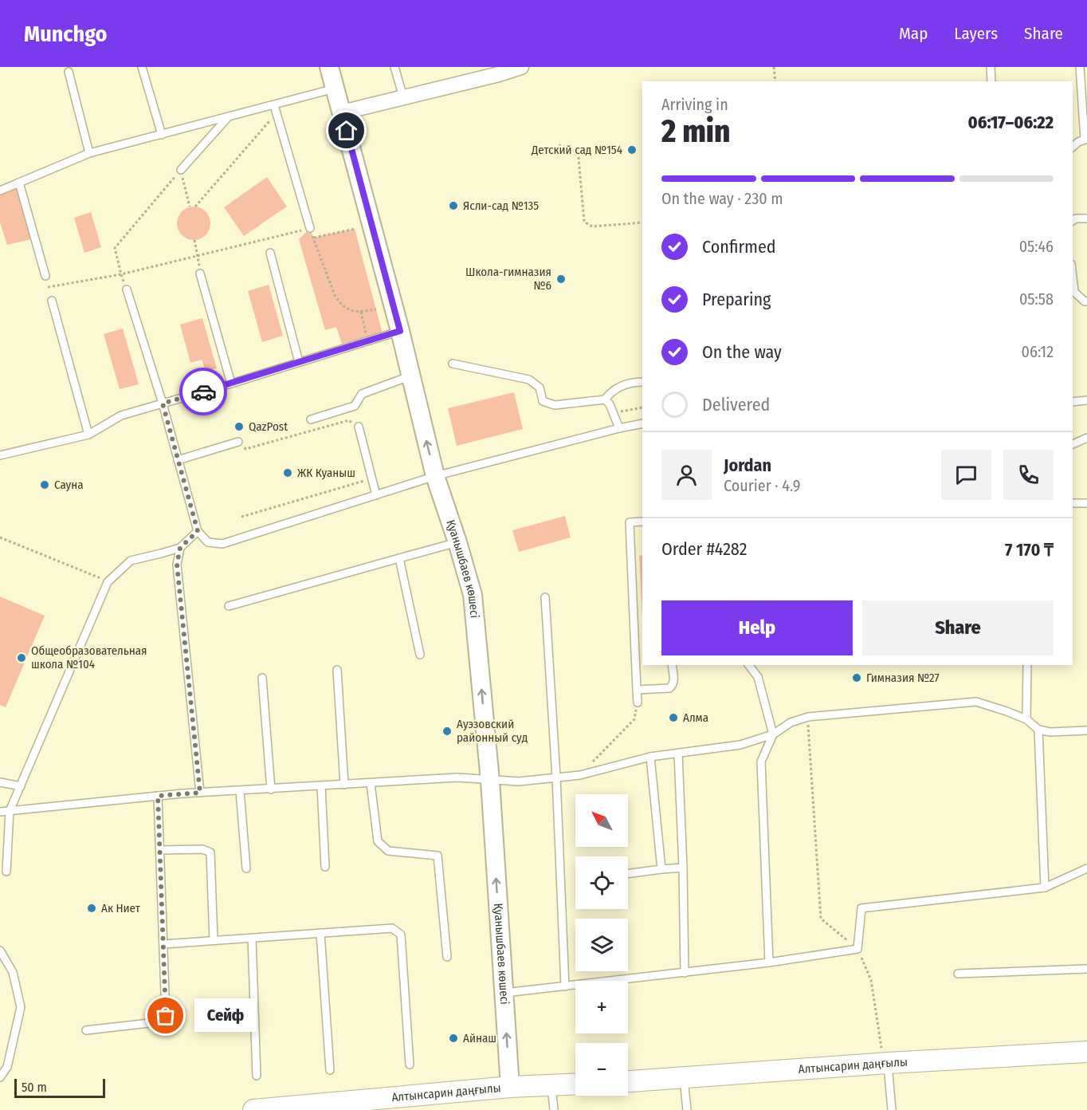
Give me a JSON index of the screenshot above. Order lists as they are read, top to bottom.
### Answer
{
  "streets": {
    "main road": ["Алтынсарин даңғылы"],
    "street": ["Қуанышбаев көшесі"]
  },
  "crossings": [
    ["Қуанышбаев көшесі", "Алтынсарин даңғылы"]
  ],
  "one_way": ["Қуанышбаев көшесі"],
  "places": [
    "Детский сад №154",
    "Ясли-сад №135",
    "Школа-гимназия №6",
    "QazPost",
    "ЖК Куаныш",
    "Сауна",
    "Общеобразовательная школа №104",
    "Гимназия №27",
    "Алма",
    "Ауэзовский районный суд",
    "Ак Ниет",
    "Сейф",
    "Айнаш"
  ],
  "scale_bar": "50 m",
  "north": "top left",
  "page": {
    "header": "Munchgo",
    "nav": ["Map", "Layers", "Share"],
    "heading": ["2 min", "Arriving in", "06:17–06:22"],
    "panel": [
      "Jordan",
      "Courier · 4.9",
      "Order #4282",
      "7 170 ₸"
    ],
    "bar": "On the way · 230 m",
    "list": [
      ["Confirmed", "05:46"],
      ["Preparing", "05:58"],
      ["On the way", "06:12"],
      "Delivered"
    ],
    "buttons": ["Help", "Share"],
    "map_buttons": ["+", "−"],
    "bubble": "Сейф",
    "scale": "50 m"
  }
}
